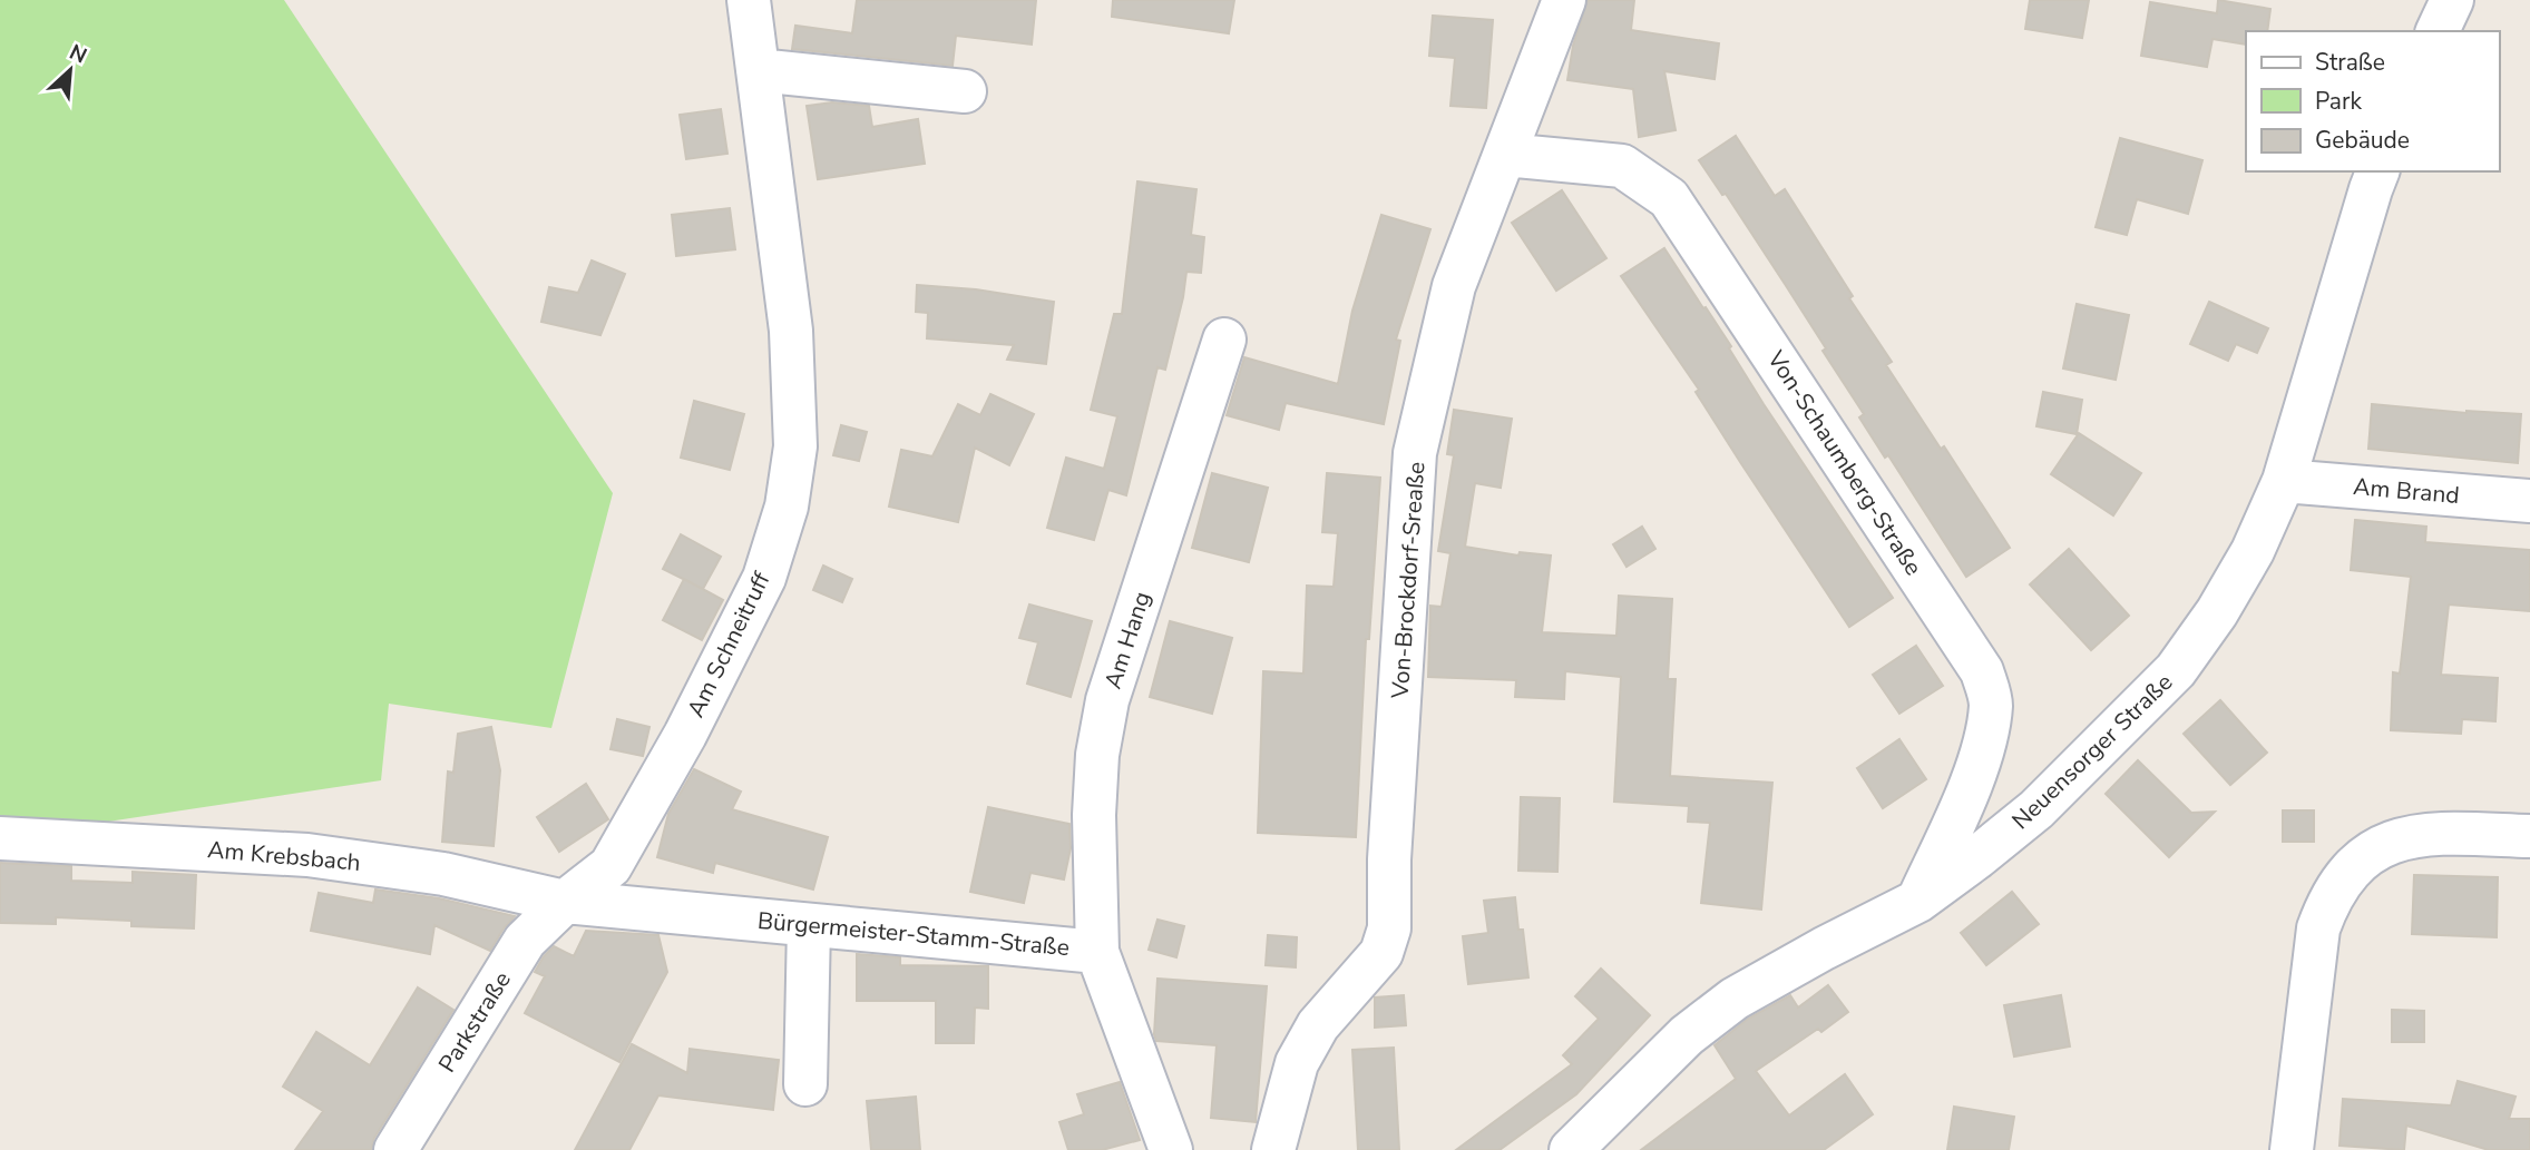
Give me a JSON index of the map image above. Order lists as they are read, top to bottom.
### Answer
{
  "streets": {
    "street": [
      "Von-Schaumberg-Straße",
      "Am Brand",
      "Von-Brockdorf-Sreaße",
      "Am Hang",
      "Am Schneitruff",
      "Neuensorger Straße",
      "Am Krebsbach",
      "Bürgermeister-Stamm-Straße",
      "Parkstraße"
    ]
  },
  "crossings": [
    ["Von-Schaumberg-Straße", "Von-Brockdorf-Sreaße"],
    ["Von-Schaumberg-Straße", "Neuensorger Straße"],
    ["Am Brand", "Neuensorger Straße"],
    ["Am Hang", "Bürgermeister-Stamm-Straße"],
    ["Am Schneitruff", "Am Krebsbach"],
    ["Am Schneitruff", "Bürgermeister-Stamm-Straße"],
    ["Am Schneitruff", "Parkstraße"],
    ["Am Krebsbach", "Bürgermeister-Stamm-Straße"],
    ["Am Krebsbach", "Parkstraße"],
    ["Bürgermeister-Stamm-Straße", "Parkstraße"]
  ],
  "legend": ["Straße", "Park", "Gebäude"],
  "north": "top right"
}
